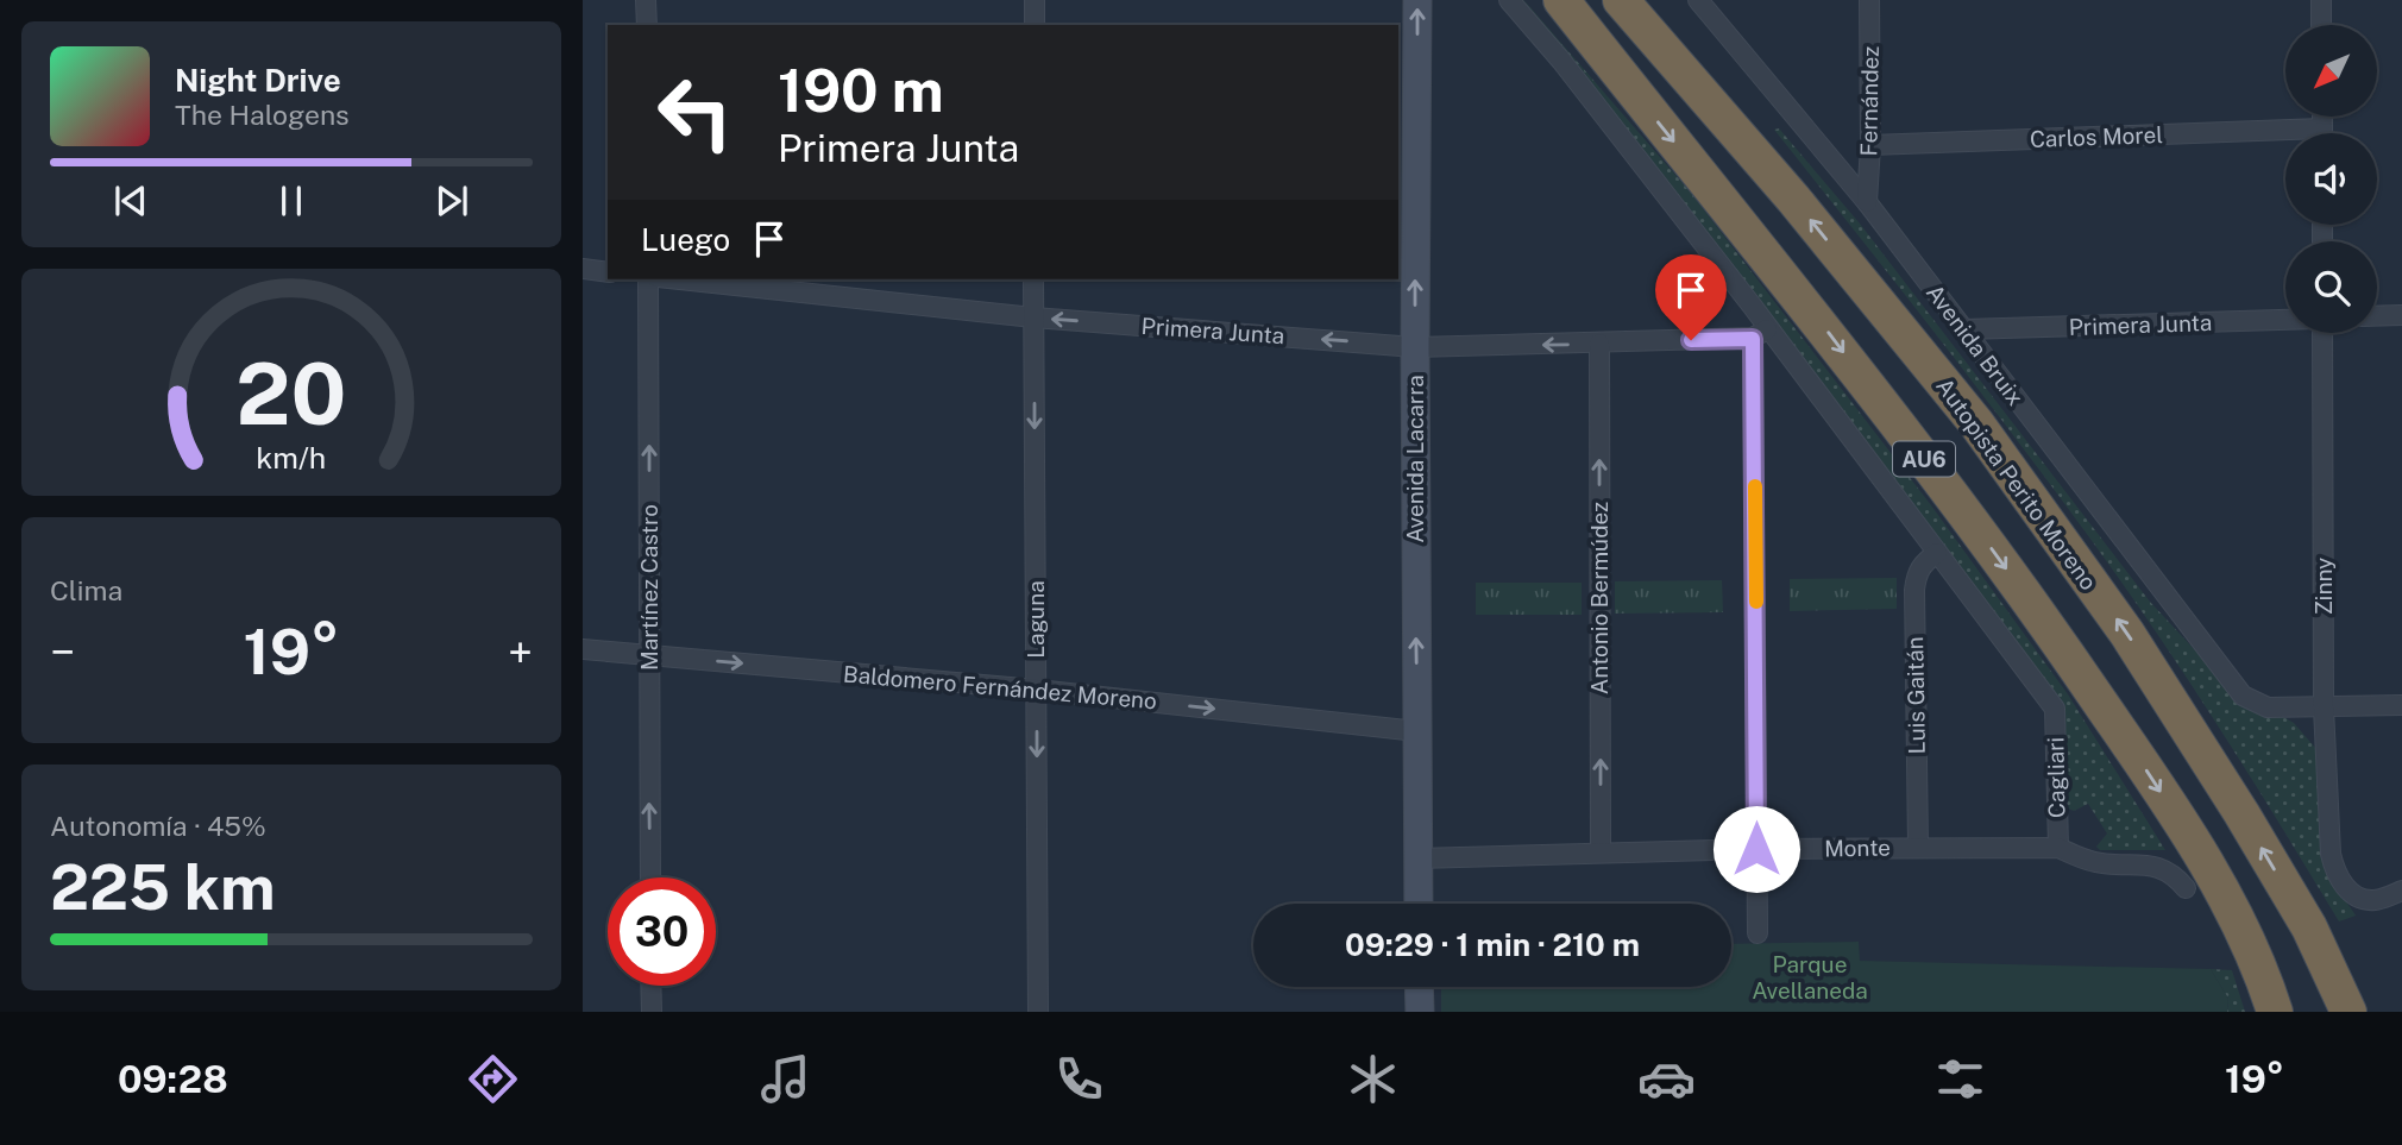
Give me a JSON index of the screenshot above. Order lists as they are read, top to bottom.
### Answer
{
  "streets": {
    "highway": ["AU6", "Autopista Perito Moreno"],
    "street": [
      "Fernández",
      "Carlos Morel",
      "Primera Junta",
      "Avenida Bruix",
      "Avenida Lacarra",
      "Zinny",
      "Martínez Castro",
      "Antonio Bermúdez",
      "Laguna",
      "Baldomero Fernández Moreno",
      "Luis Gaitán",
      "Cagliari",
      "Monte"
    ]
  },
  "crossings": [
    ["Fernández", "Carlos Morel"],
    ["Fernández", "Avenida Bruix"],
    ["Primera Junta", "Avenida Bruix"],
    ["Primera Junta", "Avenida Lacarra"],
    ["Primera Junta", "Antonio Bermúdez"],
    ["Primera Junta", "Laguna"],
    ["Avenida Bruix", "Zinny"],
    ["Avenida Lacarra", "Baldomero Fernández Moreno"],
    ["Avenida Lacarra", "Monte"],
    ["Martínez Castro", "Baldomero Fernández Moreno"],
    ["Antonio Bermúdez", "Monte"],
    ["Laguna", "Baldomero Fernández Moreno"],
    ["Luis Gaitán", "Cagliari"],
    ["Luis Gaitán", "Monte"],
    ["Cagliari", "Monte"]
  ],
  "one_way": [
    "Primera Junta",
    "Avenida Lacarra",
    "Martínez Castro",
    "Laguna",
    "Baldomero Fernández Moreno"
  ],
  "parks": ["Parque Avellaneda"],
  "north": "bottom left",
  "page": {
    "turn": ["190 m", "Primera Junta"],
    "song": ["Night Drive", "The Halogens"],
    "then": "Luego",
    "tile": [
      "Clima",
      ["Autonomía · 45%", "225 km"]
    ],
    "heat": ["−", "19°", "+"],
    "limit": "30",
    "trip": "09:29 · 1 min · 210 m",
    "tabs": ["09:28", "19°"],
    "gauge": ["20", "km/h"]
  }
}
